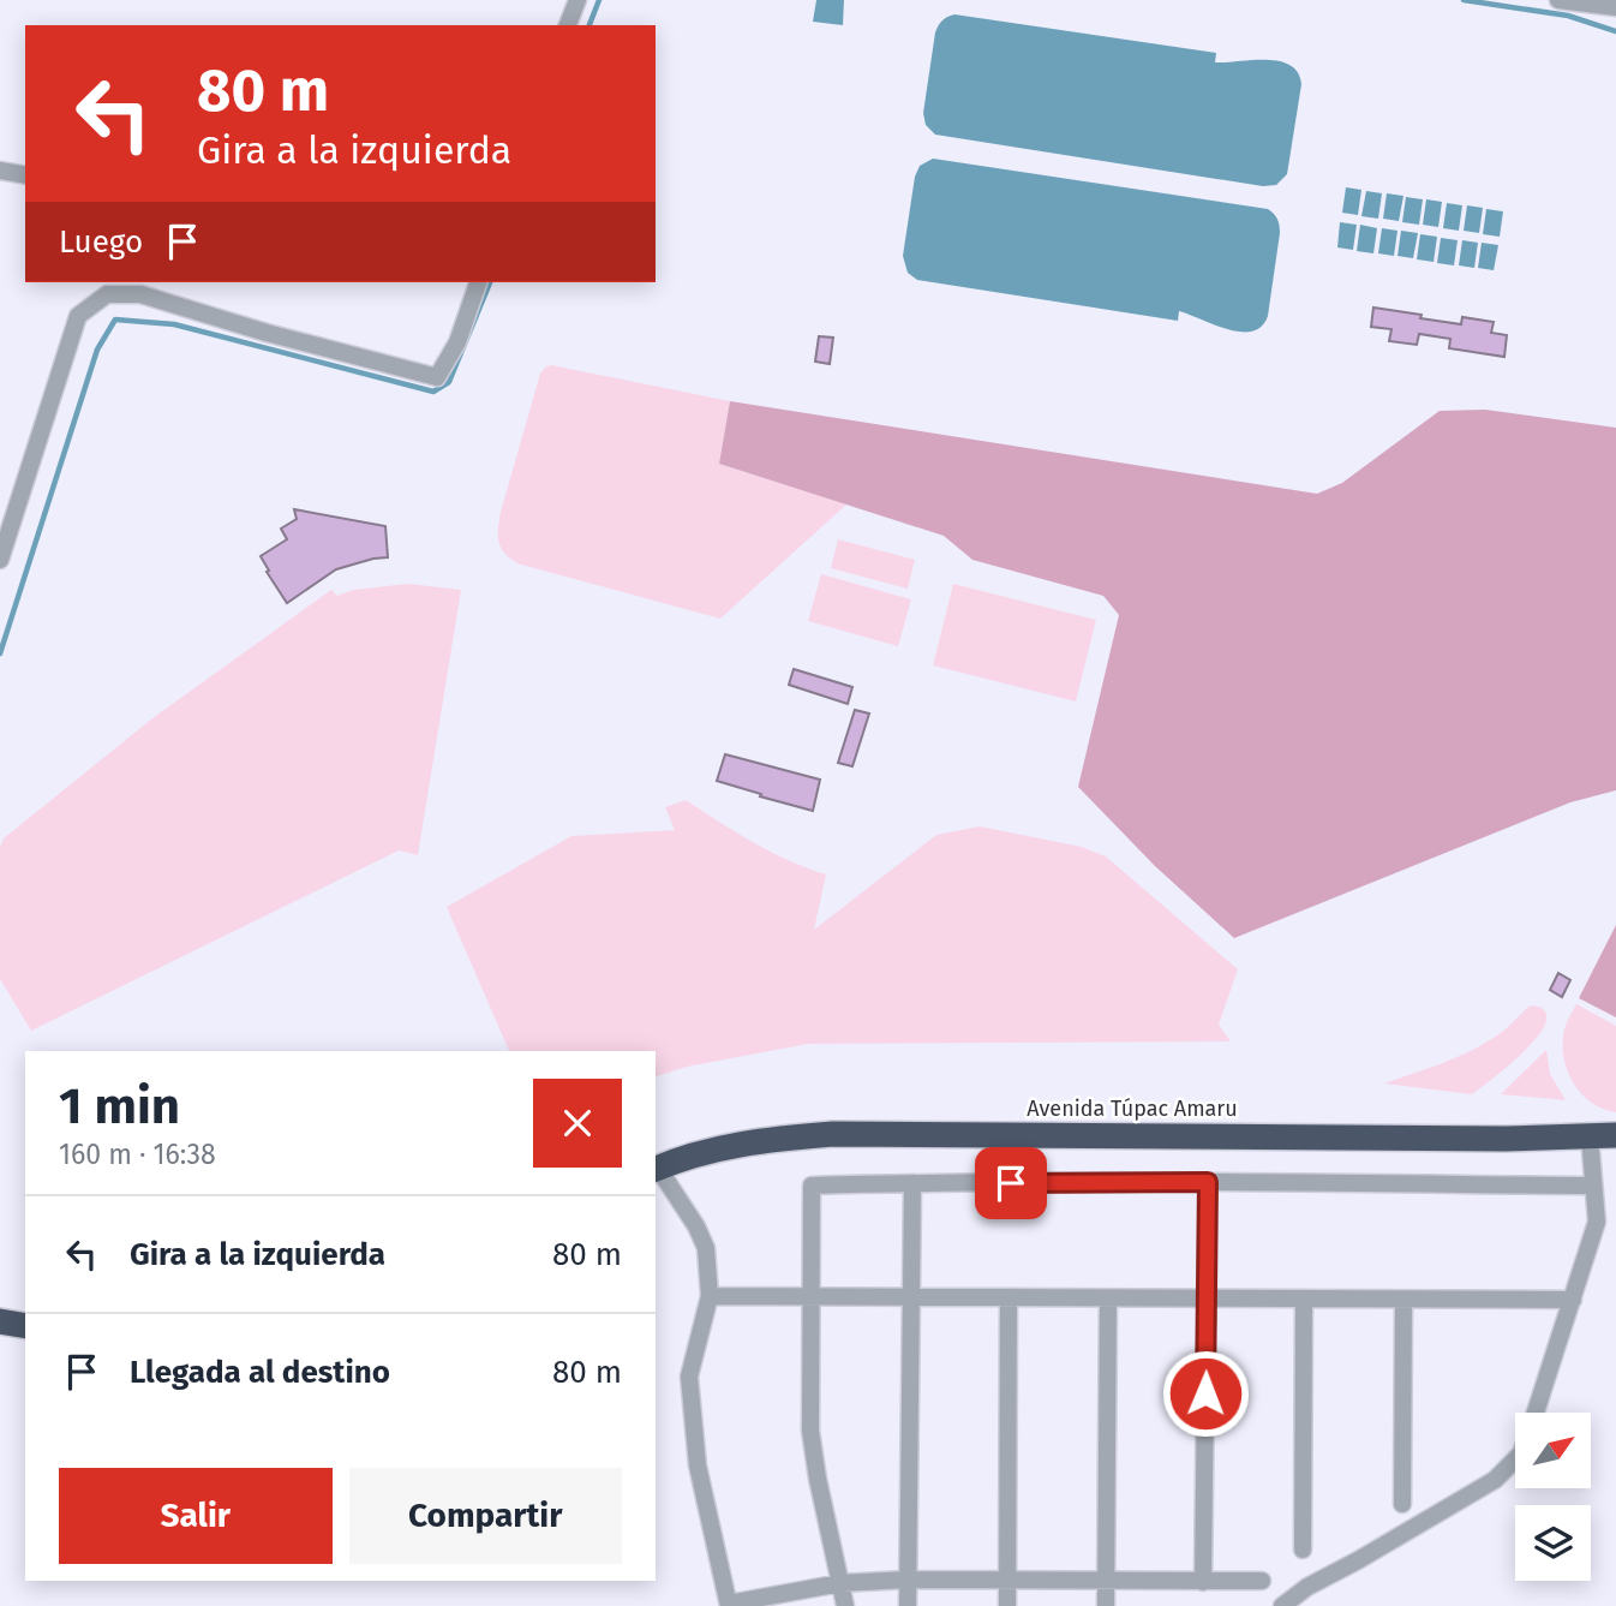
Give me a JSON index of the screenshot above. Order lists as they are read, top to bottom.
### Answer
{
  "streets": {
    "highway": ["Avenida Túpac Amaru"]
  },
  "north": "top right",
  "page": {
    "turn": ["80 m", "Gira a la izquierda"],
    "then": "Luego",
    "heading": ["1 min", "160 m · 16:38"],
    "list": [
      {
        "name": "Gira a la izquierda",
        "value": "80 m"
      },
      {
        "name": "Llegada al destino",
        "value": "80 m"
      }
    ],
    "buttons": ["Salir", "Compartir"]
  }
}
